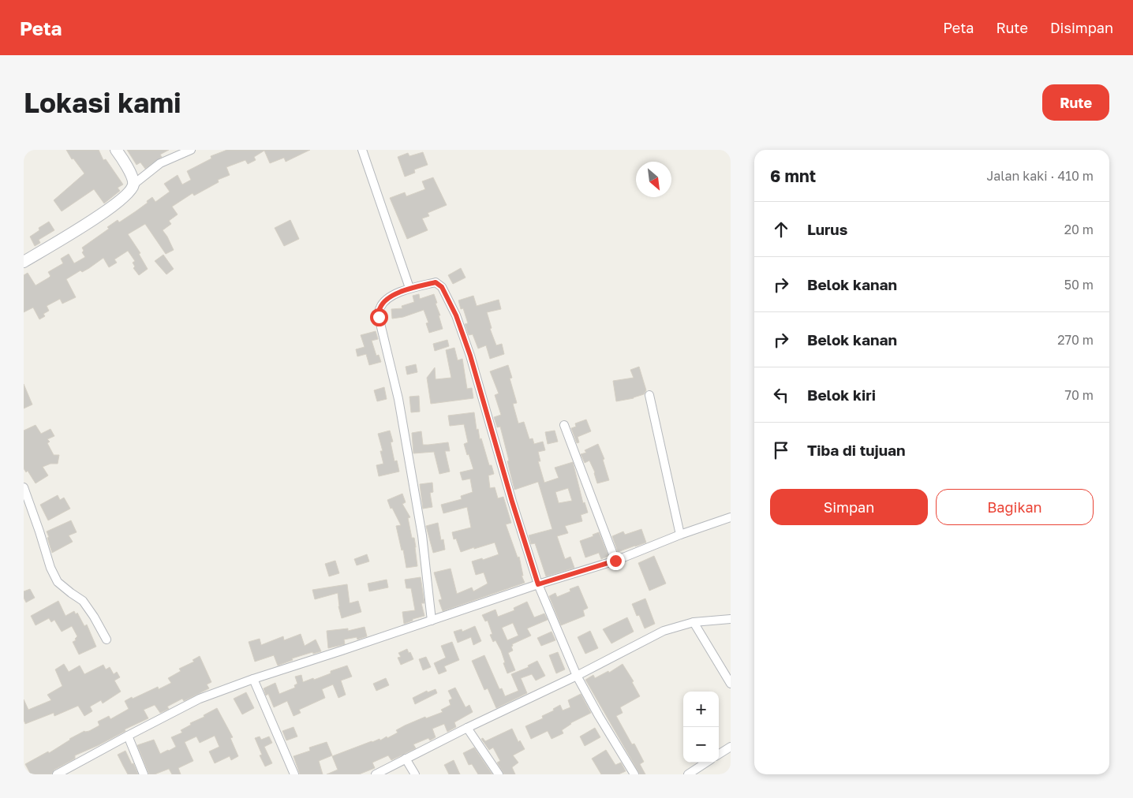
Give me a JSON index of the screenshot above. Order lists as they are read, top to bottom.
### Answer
{
  "north": "bottom right",
  "page": {
    "header": "Peta",
    "nav": ["Peta", "Rute", "Disimpan"],
    "buttons": [
      "Rute",
      ["Simpan", "Bagikan"]
    ],
    "title": "Lokasi kami",
    "heading": ["6 mnt", "Jalan kaki · 410 m"],
    "list": [
      ["Lurus", "20 m"],
      ["Belok kanan", "50 m"],
      ["Belok kanan", "270 m"],
      ["Belok kiri", "70 m"],
      "Tiba di tujuan"
    ],
    "map_buttons": ["+", "−"]
  }
}
